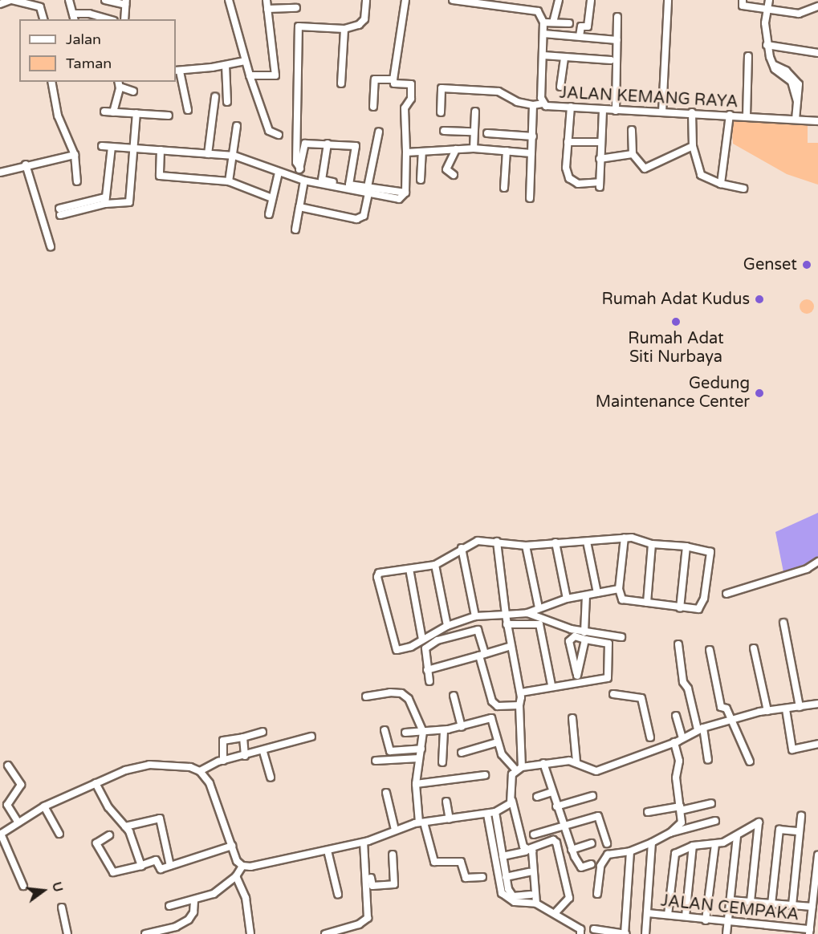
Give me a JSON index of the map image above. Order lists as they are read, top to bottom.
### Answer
{
  "streets": {
    "street": ["JALAN KEMANG RAYA", "JALAN CEMPAKA"]
  },
  "places": [
    "Genset",
    "Rumah Adat Kudus",
    "Rumah Adat Siti Nurbaya",
    "Gedung Maintenance Center"
  ],
  "legend": ["Jalan", "Taman"],
  "north": "right"
}
